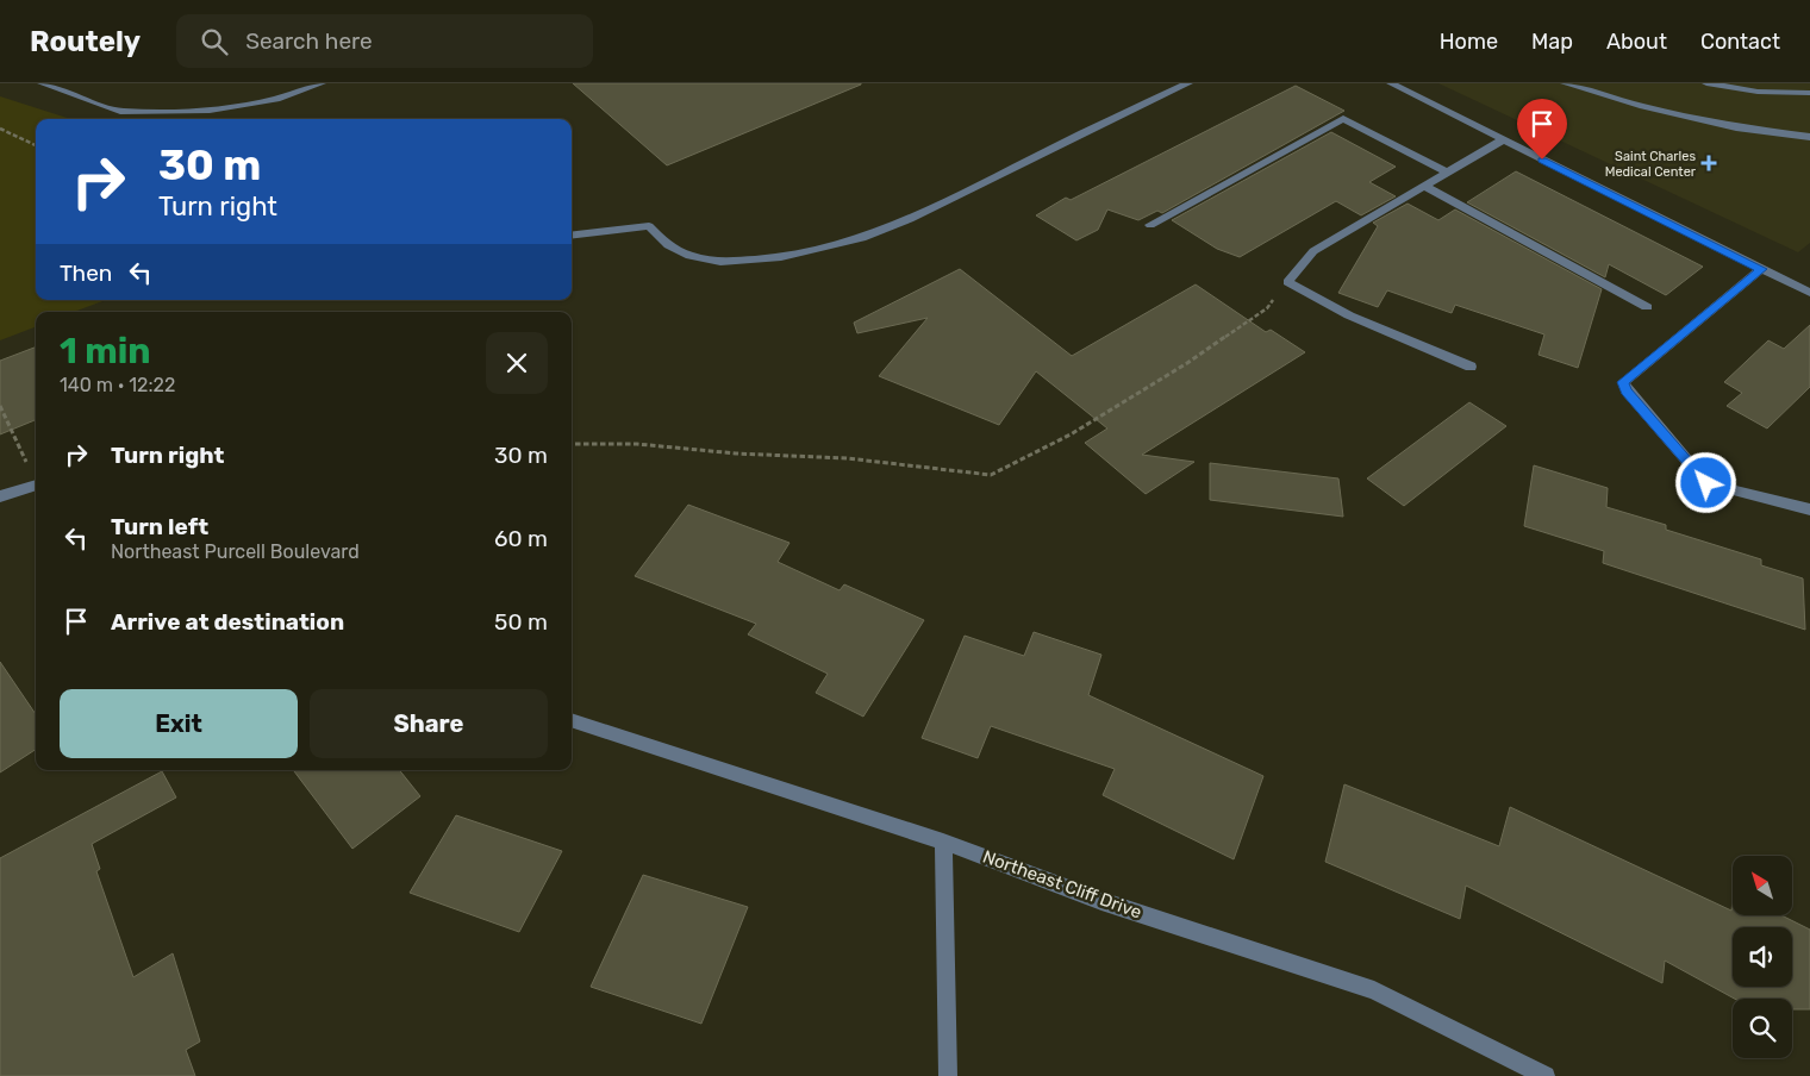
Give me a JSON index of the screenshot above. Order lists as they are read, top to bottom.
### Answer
{
  "streets": {
    "street": ["Northeast Cliff Drive"]
  },
  "places": {
    "health": ["Saint Charles Medical Center"]
  },
  "north": "top left",
  "page": {
    "header": "Routely",
    "search": "Search here",
    "nav": [
      "Home",
      "Map",
      "About",
      "Contact"
    ],
    "turn": ["30 m", "Turn right"],
    "then": "Then",
    "heading": ["1 min", "140 m · 12:22"],
    "list": [
      {
        "name": "Turn right",
        "value": "30 m"
      },
      {
        "name": "Turn left",
        "note": "Northeast Purcell Boulevard",
        "value": "60 m"
      },
      {
        "name": "Arrive at destination",
        "value": "50 m"
      }
    ],
    "buttons": ["Exit", "Share"]
  }
}
